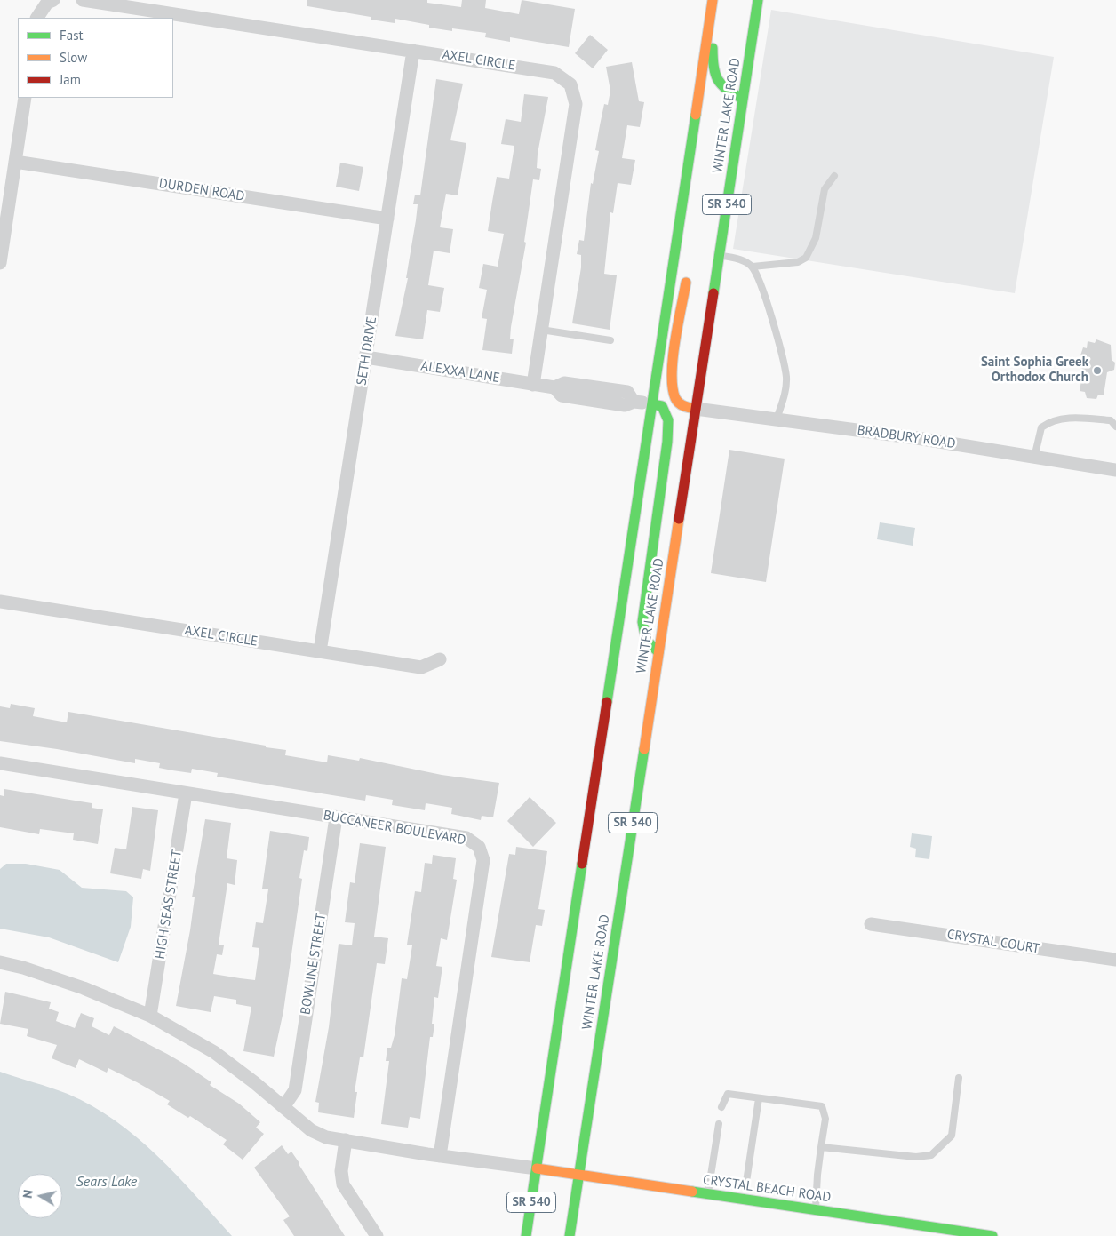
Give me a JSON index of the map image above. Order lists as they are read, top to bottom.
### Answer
{
  "streets": {
    "main road": ["WINTER LAKE ROAD", "SR 540", "CRYSTAL BEACH ROAD"],
    "street": [
      "AXEL CIRCLE",
      "DURDEN ROAD",
      "SETH DRIVE",
      "ALEXXA LANE",
      "BRADBURY ROAD",
      "BUCCANEER BOULEVARD",
      "HIGH SEAS STREET",
      "CRYSTAL COURT",
      "BOWLINE STREET"
    ]
  },
  "crossings": [
    ["AXEL CIRCLE", "SETH DRIVE"],
    ["AXEL CIRCLE", "ALEXXA LANE"],
    ["WINTER LAKE ROAD", "BRADBURY ROAD"],
    ["WINTER LAKE ROAD", "CRYSTAL BEACH ROAD"],
    ["DURDEN ROAD", "SETH DRIVE"],
    ["SR 540", "ALEXXA LANE"],
    ["SR 540", "CRYSTAL BEACH ROAD"],
    ["SETH DRIVE", "ALEXXA LANE"],
    ["BUCCANEER BOULEVARD", "HIGH SEAS STREET"],
    ["BUCCANEER BOULEVARD", "BOWLINE STREET"]
  ],
  "water": ["Sears Lake"],
  "places": ["Saint Sophia Greek Orthodox Church"],
  "legend": ["Fast", "Slow", "Jam"],
  "north": "left"
}
